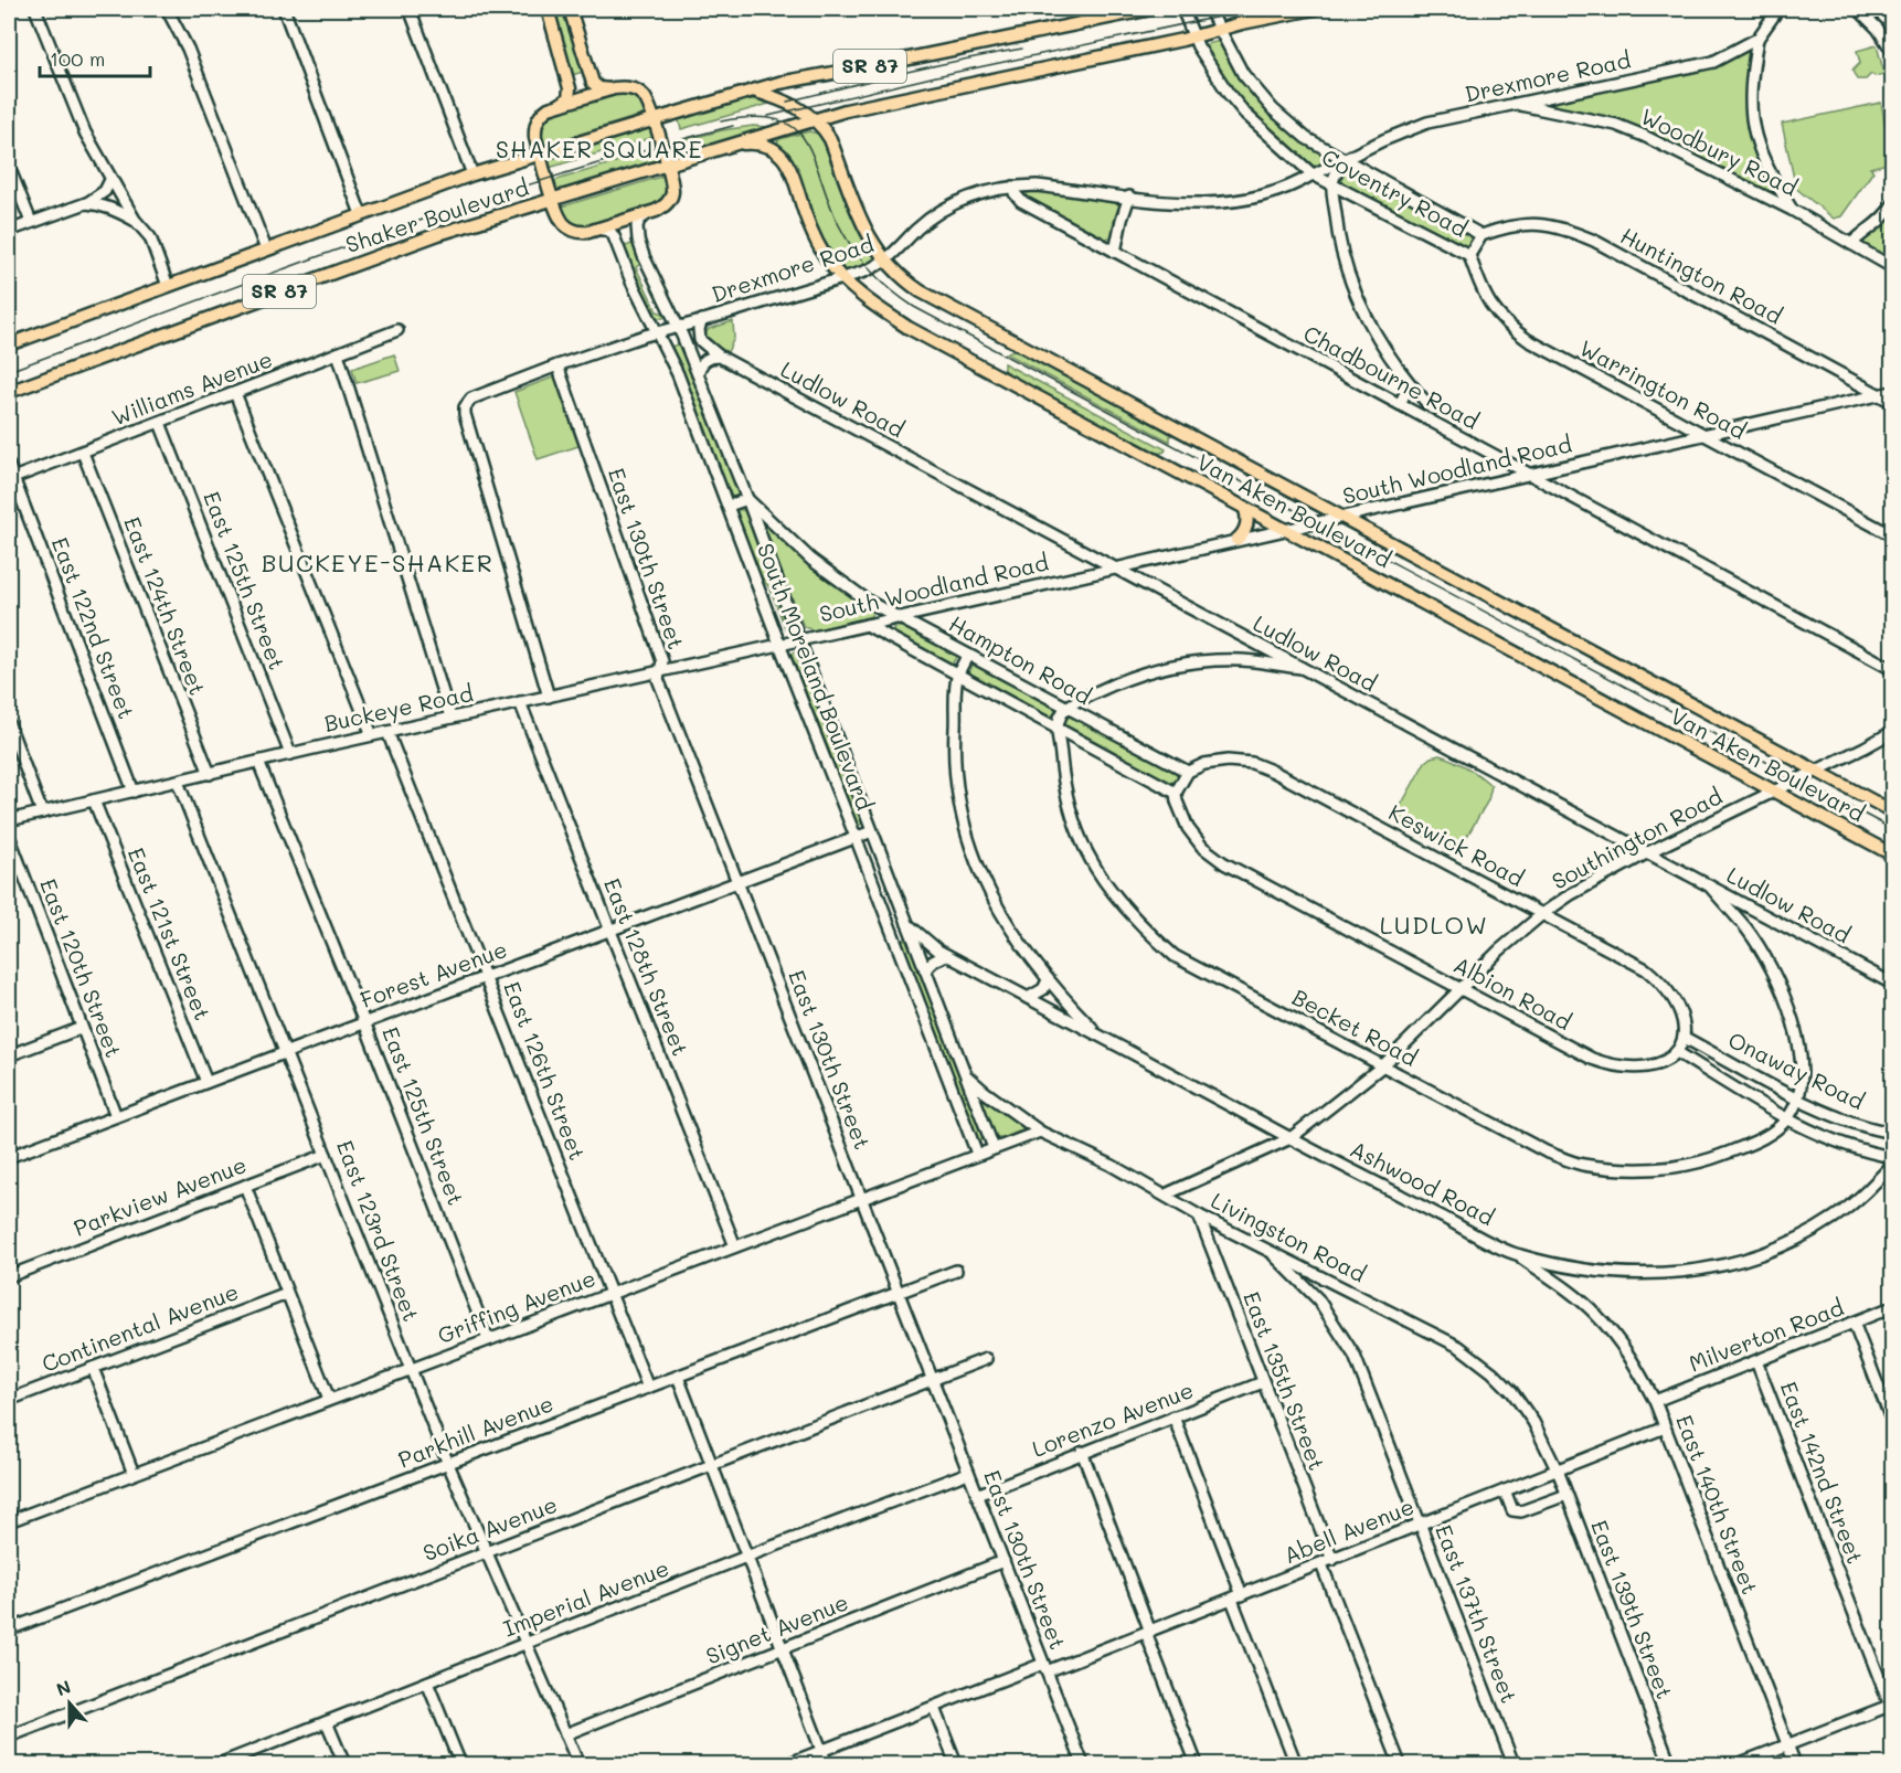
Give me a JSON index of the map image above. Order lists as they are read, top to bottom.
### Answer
{
  "streets": {
    "main road": ["SR 87", "Shaker Boulevard", "Van Aken Boulevard"],
    "street": [
      "Drexmore Road",
      "Woodbury Road",
      "Coventry Road",
      "Huntington Road",
      "Chadbourne Road",
      "Williams Avenue",
      "Warrington Road",
      "Ludlow Road",
      "South Woodland Road",
      "East 130th Street",
      "East 125th Street",
      "East 124th Street",
      "East 122nd Street",
      "Hampton Road",
      "South Moreland Boulevard",
      "Buckeye Road",
      "Southington Road",
      "Keswick Road",
      "East 121st Street",
      "East 128th Street",
      "East 120th Street",
      "Forest Avenue",
      "Albion Road",
      "Becket Road",
      "East 126th Street",
      "Onaway Road",
      "Ashwood Road",
      "Parkview Avenue",
      "East 123rd Street",
      "Livingston Road",
      "Griffing Avenue",
      "Continental Avenue",
      "Milverton Road",
      "East 135th Street",
      "Lorenzo Avenue",
      "Parkhill Avenue",
      "East 142nd Street",
      "East 140th Street",
      "Soika Avenue",
      "Abell Avenue",
      "Imperial Avenue",
      "East 139th Street",
      "East 137th Street",
      "Signet Avenue"
    ]
  },
  "crossings": [
    ["Drexmore Road", "Woodbury Road"],
    ["Drexmore Road", "Coventry Road"],
    ["Drexmore Road", "Chadbourne Road"],
    ["Drexmore Road", "Ludlow Road"],
    ["Drexmore Road", "Van Aken Boulevard"],
    ["Drexmore Road", "East 130th Street"],
    ["Drexmore Road", "South Moreland Boulevard"],
    ["Drexmore Road", "Buckeye Road"],
    ["Coventry Road", "Shaker Boulevard"],
    ["Coventry Road", "Huntington Road"],
    ["Coventry Road", "Warrington Road"],
    ["Shaker Boulevard", "Van Aken Boulevard"],
    ["Huntington Road", "South Woodland Road"],
    ["Chadbourne Road", "South Woodland Road"],
    ["Williams Avenue", "East 125th Street"],
    ["Williams Avenue", "East 124th Street"],
    ["Williams Avenue", "East 122nd Street"],
    ["Warrington Road", "South Woodland Road"],
    ["Ludlow Road", "South Woodland Road"],
    ["Ludlow Road", "Southington Road"],
    ["South Woodland Road", "Van Aken Boulevard"],
    ["South Woodland Road", "Hampton Road"],
    ["South Woodland Road", "South Moreland Boulevard"],
    ["South Woodland Road", "Buckeye Road"],
    ["Van Aken Boulevard", "Southington Road"],
    ["East 130th Street", "Buckeye Road"],
    ["East 130th Street", "Forest Avenue"],
    ["East 130th Street", "Griffing Avenue"],
    ["East 130th Street", "Lorenzo Avenue"],
    ["East 130th Street", "Parkhill Avenue"],
    ["East 130th Street", "Soika Avenue"],
    ["East 130th Street", "Abell Avenue"],
    ["East 130th Street", "Imperial Avenue"],
    ["East 130th Street", "Signet Avenue"],
    ["East 125th Street", "Buckeye Road"],
    ["East 125th Street", "Forest Avenue"],
    ["East 125th Street", "Griffing Avenue"],
    ["East 124th Street", "Buckeye Road"],
    ["East 122nd Street", "Buckeye Road"],
    ["Hampton Road", "South Moreland Boulevard"],
    ["Hampton Road", "Keswick Road"],
    ["Hampton Road", "Albion Road"],
    ["Hampton Road", "Becket Road"],
    ["South Moreland Boulevard", "Buckeye Road"],
    ["South Moreland Boulevard", "Forest Avenue"],
    ["South Moreland Boulevard", "Ashwood Road"],
    ["South Moreland Boulevard", "Livingston Road"],
    ["South Moreland Boulevard", "Griffing Avenue"],
    ["Buckeye Road", "East 121st Street"],
    ["Buckeye Road", "East 128th Street"],
    ["Buckeye Road", "East 126th Street"],
    ["Buckeye Road", "East 123rd Street"],
    ["Southington Road", "Keswick Road"],
    ["Southington Road", "Albion Road"],
    ["Southington Road", "Becket Road"],
    ["Southington Road", "Ashwood Road"],
    ["Southington Road", "Livingston Road"],
    ["Keswick Road", "Onaway Road"],
    ["East 121st Street", "Forest Avenue"],
    ["East 128th Street", "Forest Avenue"],
    ["East 128th Street", "Griffing Avenue"],
    ["East 120th Street", "Forest Avenue"],
    ["Forest Avenue", "East 126th Street"],
    ["Forest Avenue", "East 123rd Street"],
    ["Albion Road", "Onaway Road"],
    ["Becket Road", "Onaway Road"],
    ["East 126th Street", "Griffing Avenue"],
    ["East 126th Street", "Parkhill Avenue"],
    ["Ashwood Road", "East 140th Street"],
    ["Parkview Avenue", "East 123rd Street"],
    ["East 123rd Street", "Griffing Avenue"],
    ["East 123rd Street", "Parkhill Avenue"],
    ["East 123rd Street", "Soika Avenue"],
    ["East 123rd Street", "Imperial Avenue"],
    ["East 123rd Street", "Signet Avenue"],
    ["Livingston Road", "Griffing Avenue"],
    ["Livingston Road", "East 135th Street"],
    ["Livingston Road", "Abell Avenue"],
    ["Livingston Road", "East 139th Street"],
    ["Livingston Road", "East 137th Street"],
    ["Milverton Road", "East 142nd Street"],
    ["Milverton Road", "East 140th Street"],
    ["East 135th Street", "Lorenzo Avenue"],
    ["East 135th Street", "Abell Avenue"],
    ["East 140th Street", "Abell Avenue"],
    ["Abell Avenue", "East 139th Street"],
    ["Abell Avenue", "East 137th Street"]
  ],
  "districts": ["SHAKER SQUARE", "BUCKEYE-SHAKER", "LUDLOW"],
  "scale_bar": "100 m",
  "north": "top"
}
